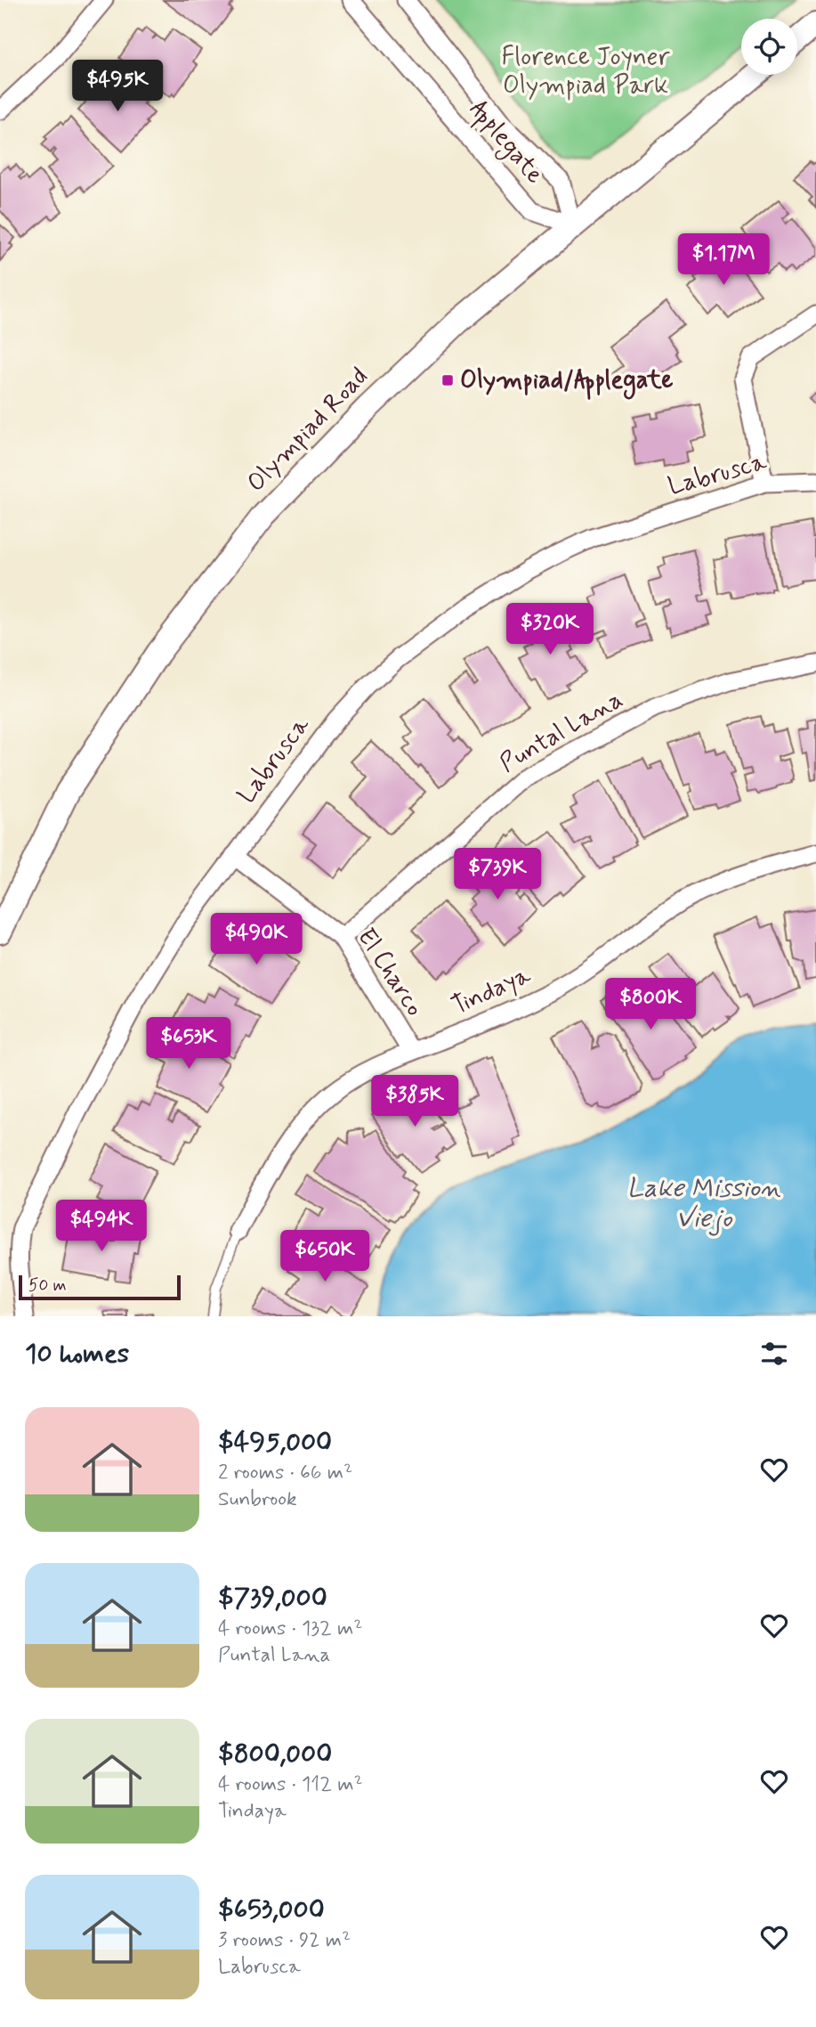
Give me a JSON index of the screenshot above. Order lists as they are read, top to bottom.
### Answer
{
  "streets": {
    "main road": ["Olympiad Road"],
    "street": [
      "Applegate",
      "Labrusca",
      "Puntal Lana",
      "El Charco",
      "Tindaya"
    ]
  },
  "crossings": [
    ["Applegate", "Olympiad Road"],
    ["Labrusca", "El Charco"],
    ["Puntal Lana", "El Charco"],
    ["El Charco", "Tindaya"]
  ],
  "water": ["Lake Mission Viejo"],
  "parks": ["Florence Joyner Olympiad Park"],
  "places": {
    "transit": ["Olympiad/Applegate"]
  },
  "scale_bar": "50 m",
  "page": {
    "price": [
      "$495K",
      "$1.17M",
      "$320K",
      "$739K",
      "$490K",
      "$800K",
      "$653K",
      "$385K",
      "$494K",
      "$650K"
    ],
    "scale": "50 m",
    "heading": "10 homes",
    "list": [
      {
        "name": "$495,000",
        "note": "2 rooms · 66 m² · Sunbrook"
      },
      {
        "name": "$739,000",
        "note": "4 rooms · 132 m² · Puntal Lana"
      },
      {
        "name": "$800,000",
        "note": "4 rooms · 112 m² · Tindaya"
      },
      {
        "name": "$653,000",
        "note": "3 rooms · 92 m² · Labrusca"
      }
    ]
  }
}
